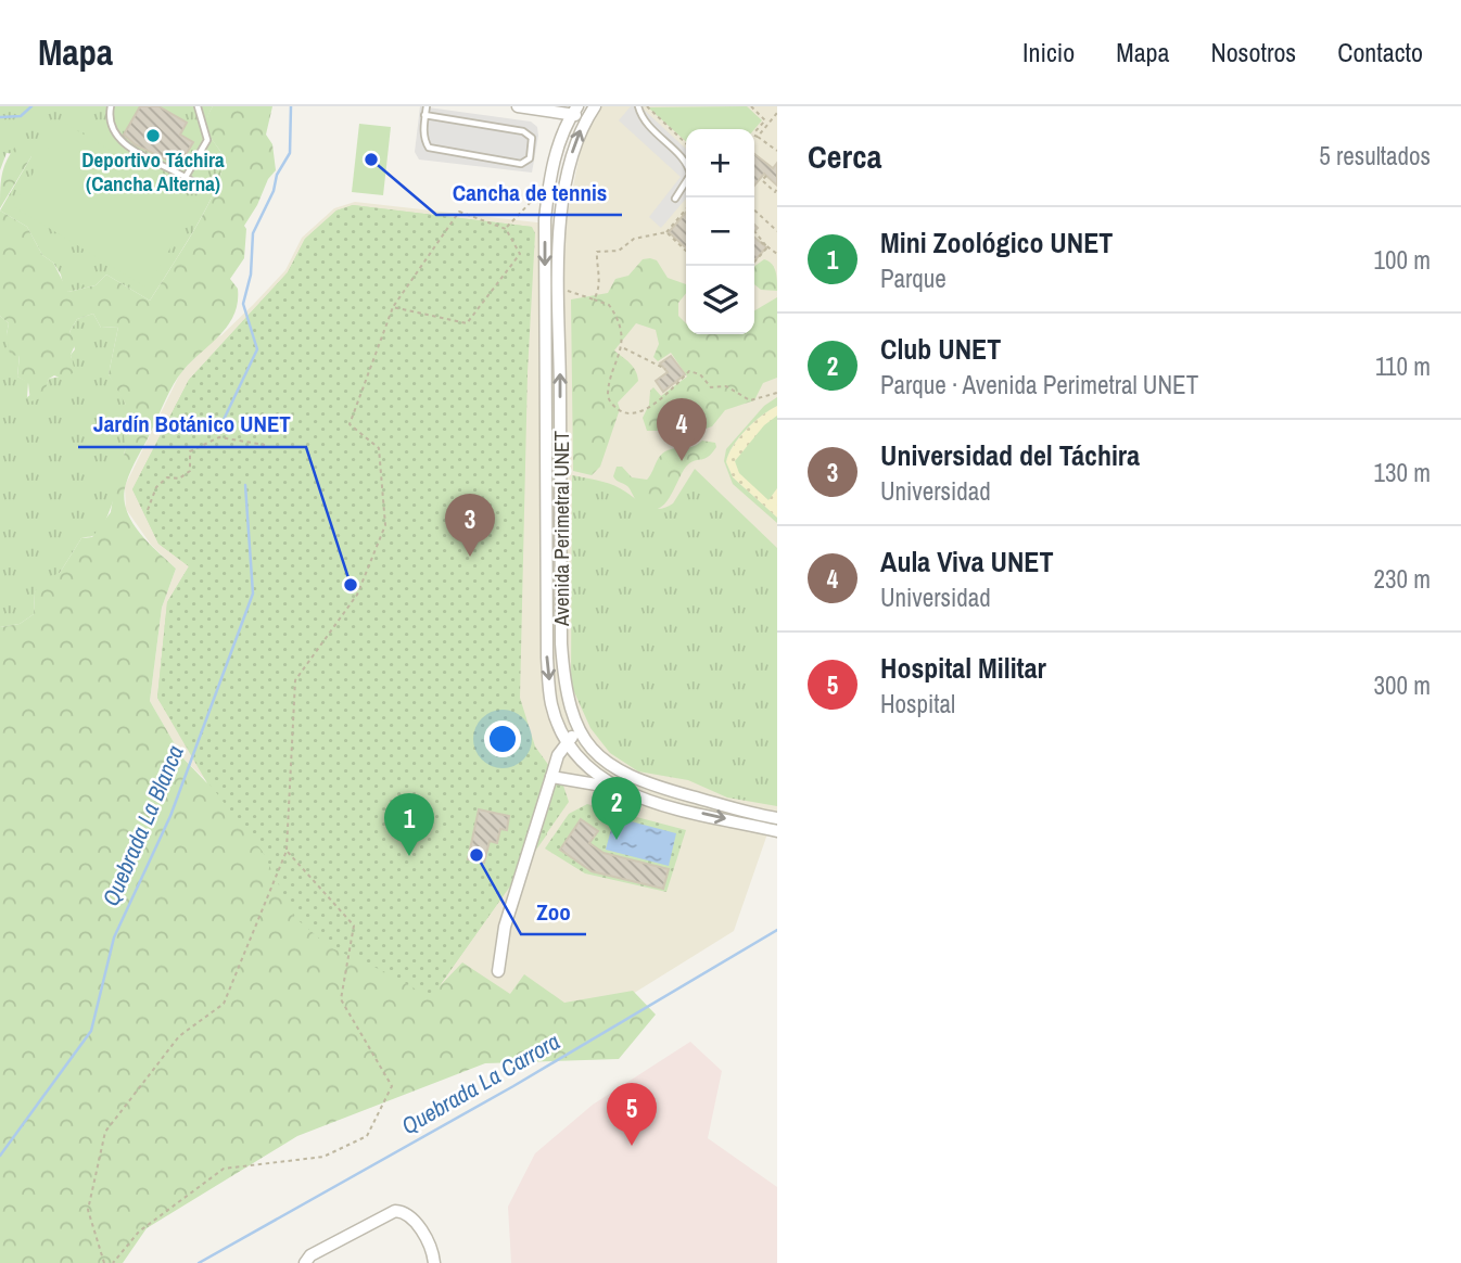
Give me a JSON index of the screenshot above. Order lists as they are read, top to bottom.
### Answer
{
  "streets": {
    "street": ["Avenida Perimetral UNET"]
  },
  "water": ["Quebrada La Blanca", "Quebrada La Carrora"],
  "places": [
    "Deportivo Táchira (Cancha Alterna)",
    "Cancha de tennis",
    "Jardín Botánico UNET",
    "Zoo"
  ],
  "page": {
    "header": "Mapa",
    "nav": [
      "Inicio",
      "Mapa",
      "Nosotros",
      "Contacto"
    ],
    "heading": ["Cerca", "5 resultados"],
    "map_buttons": ["+", "−"],
    "list": [
      {
        "mark": "1",
        "name": "Mini Zoológico UNET",
        "note": "Parque",
        "value": "100 m"
      },
      {
        "mark": "2",
        "name": "Club UNET",
        "note": "Parque · Avenida Perimetral UNET",
        "value": "110 m"
      },
      {
        "mark": "3",
        "name": "Universidad del Táchira",
        "note": "Universidad",
        "value": "130 m"
      },
      {
        "mark": "4",
        "name": "Aula Viva UNET",
        "note": "Universidad",
        "value": "230 m"
      },
      {
        "mark": "5",
        "name": "Hospital Militar",
        "note": "Hospital",
        "value": "300 m"
      }
    ],
    "pins": [
      "4",
      "3",
      "2",
      "1",
      "5"
    ]
  }
}
